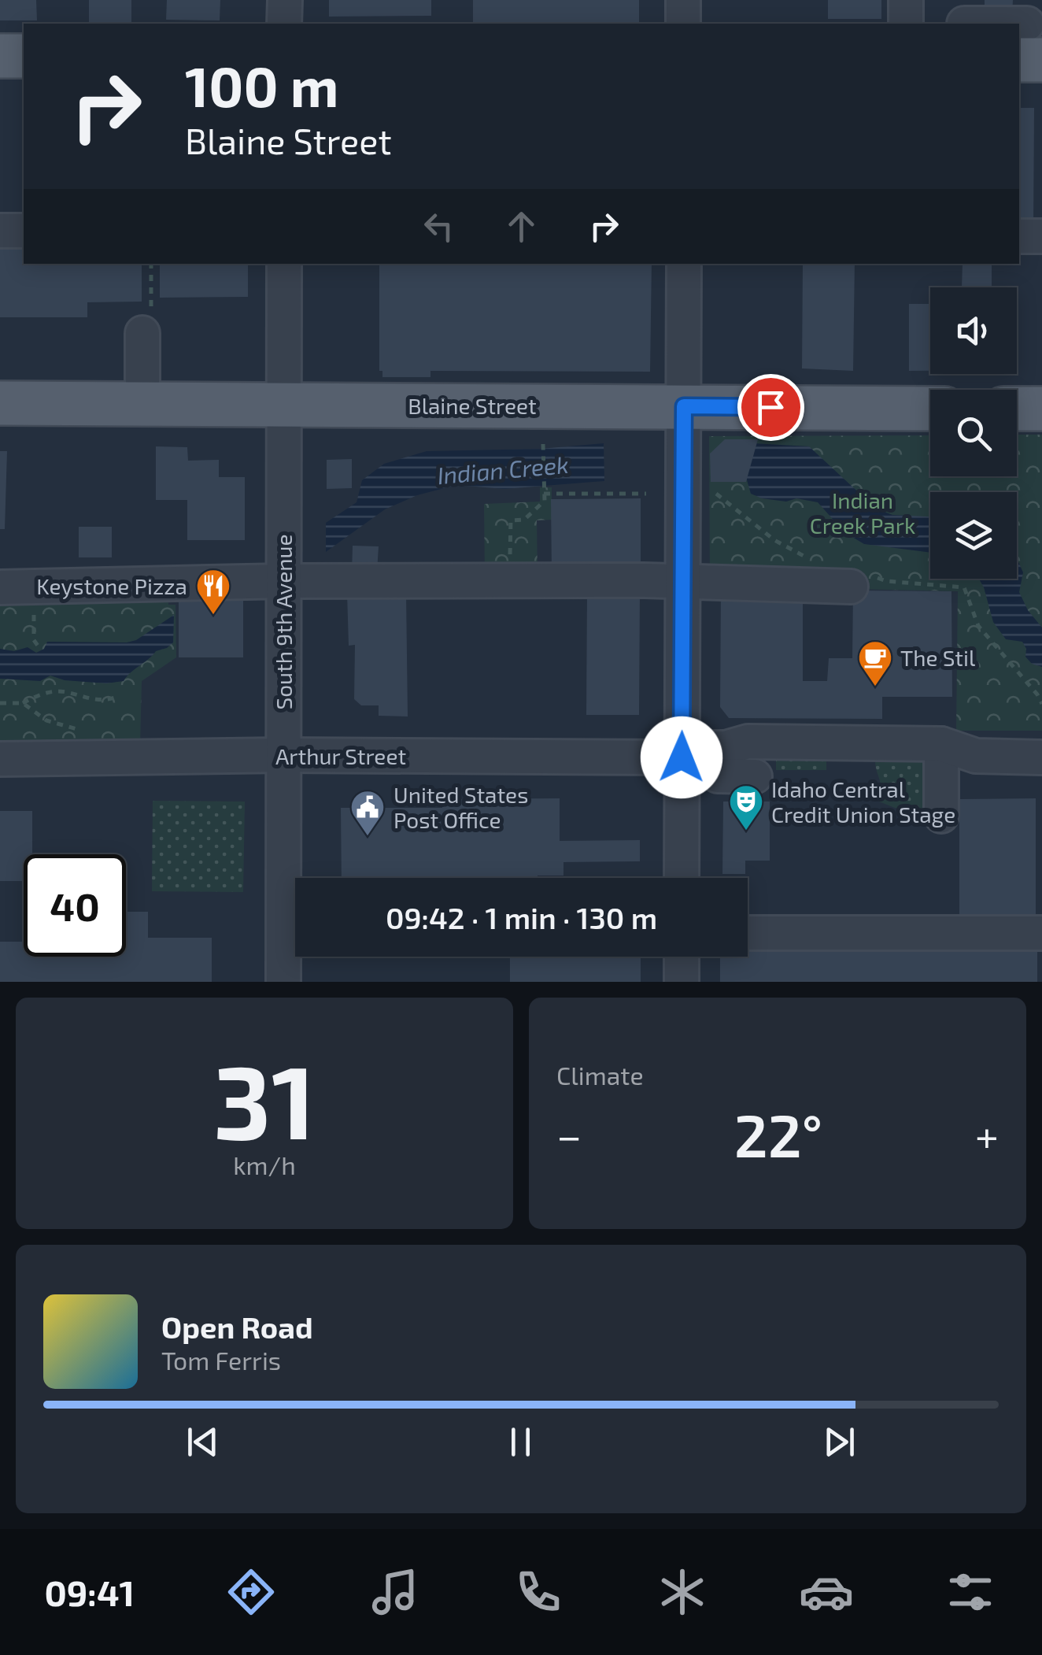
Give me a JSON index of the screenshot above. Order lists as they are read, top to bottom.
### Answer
{
  "streets": {
    "main road": ["Blaine Street"],
    "street": ["South 9th Avenue", "Arthur Street"]
  },
  "crossings": [
    ["Blaine Street", "South 9th Avenue"],
    ["South 9th Avenue", "Arthur Street"]
  ],
  "water": ["Indian Creek"],
  "parks": ["Indian Creek Park"],
  "places": {
    "restaurant": ["Keystone Pizza"],
    "cafe": ["The Stil"],
    "theatre": ["Idaho Central Credit Union Stage"],
    "public building": ["United States Post Office"]
  },
  "page": {
    "turn": ["100 m", "Blaine Street"],
    "limit": "40",
    "trip": "09:42 · 1 min · 130 m",
    "tile": [
      ["31", "km/h"],
      "Climate"
    ],
    "heat": ["−", "22°", "+"],
    "song": ["Open Road", "Tom Ferris"],
    "tabs": "09:41"
  }
}
